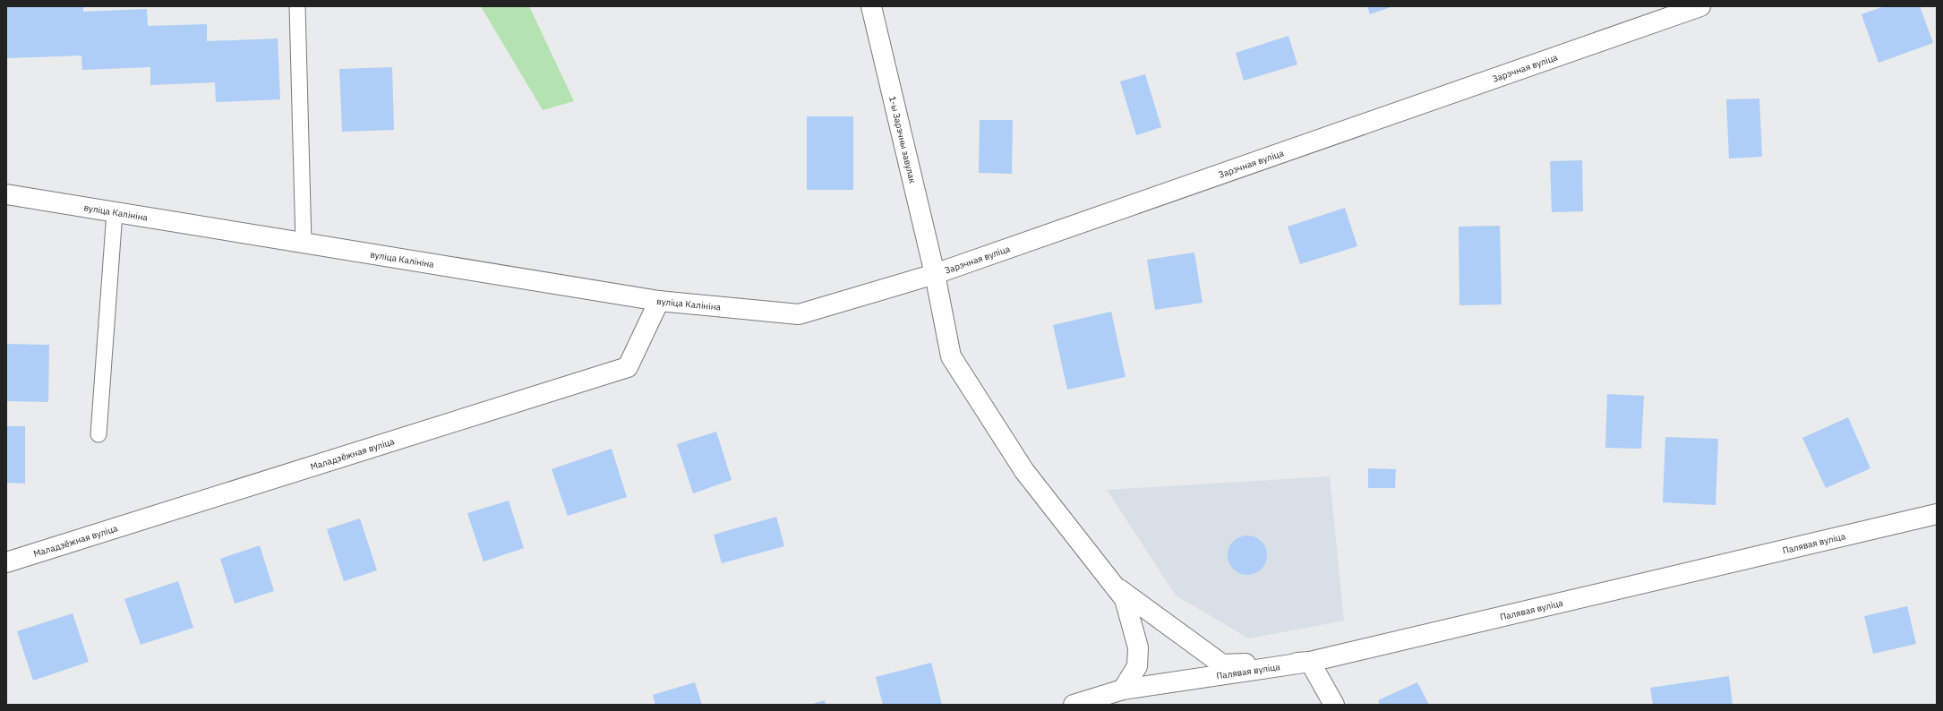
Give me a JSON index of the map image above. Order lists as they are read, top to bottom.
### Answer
{
  "streets": {
    "street": [
      "Зарэчная вуліца",
      "1-ы Зарэчны завулак",
      "вуліца Калініна",
      "Маладзёжная вуліца",
      "Палявая вуліца"
    ]
  },
  "crossings": [
    ["Зарэчная вуліца", "1-ы Зарэчны завулак"],
    ["Зарэчная вуліца", "вуліца Калініна"],
    ["вуліца Калініна", "Маладзёжная вуліца"]
  ]
}
